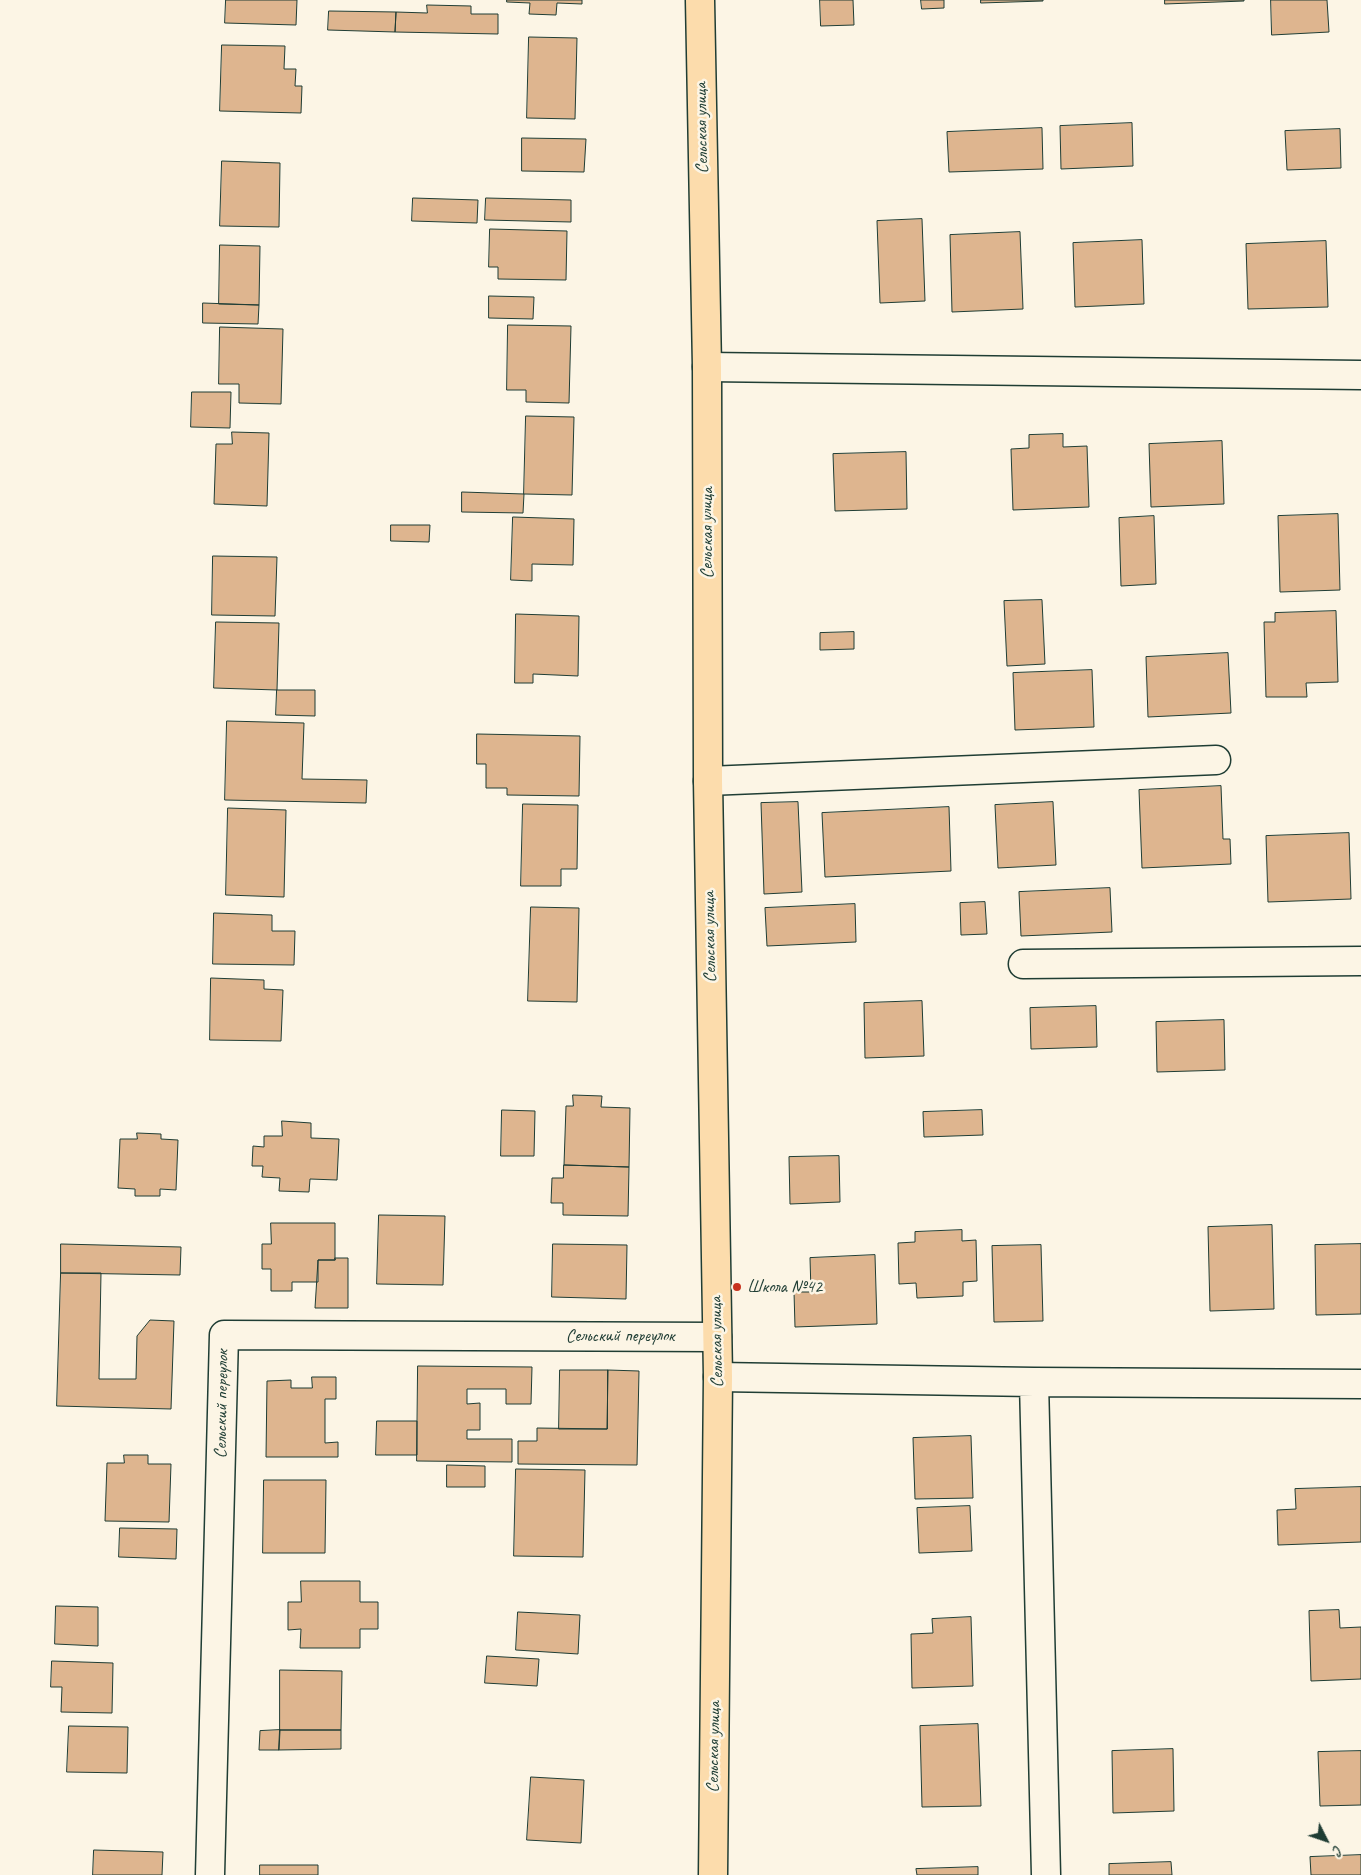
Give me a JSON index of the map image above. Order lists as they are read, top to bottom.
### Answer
{
  "streets": {
    "main road": ["Сельская улица"],
    "street": ["Сельский переулок"]
  },
  "crossings": [
    ["Сельская улица", "Сельский переулок"]
  ],
  "places": ["Школа №42"],
  "north": "bottom right"
}
